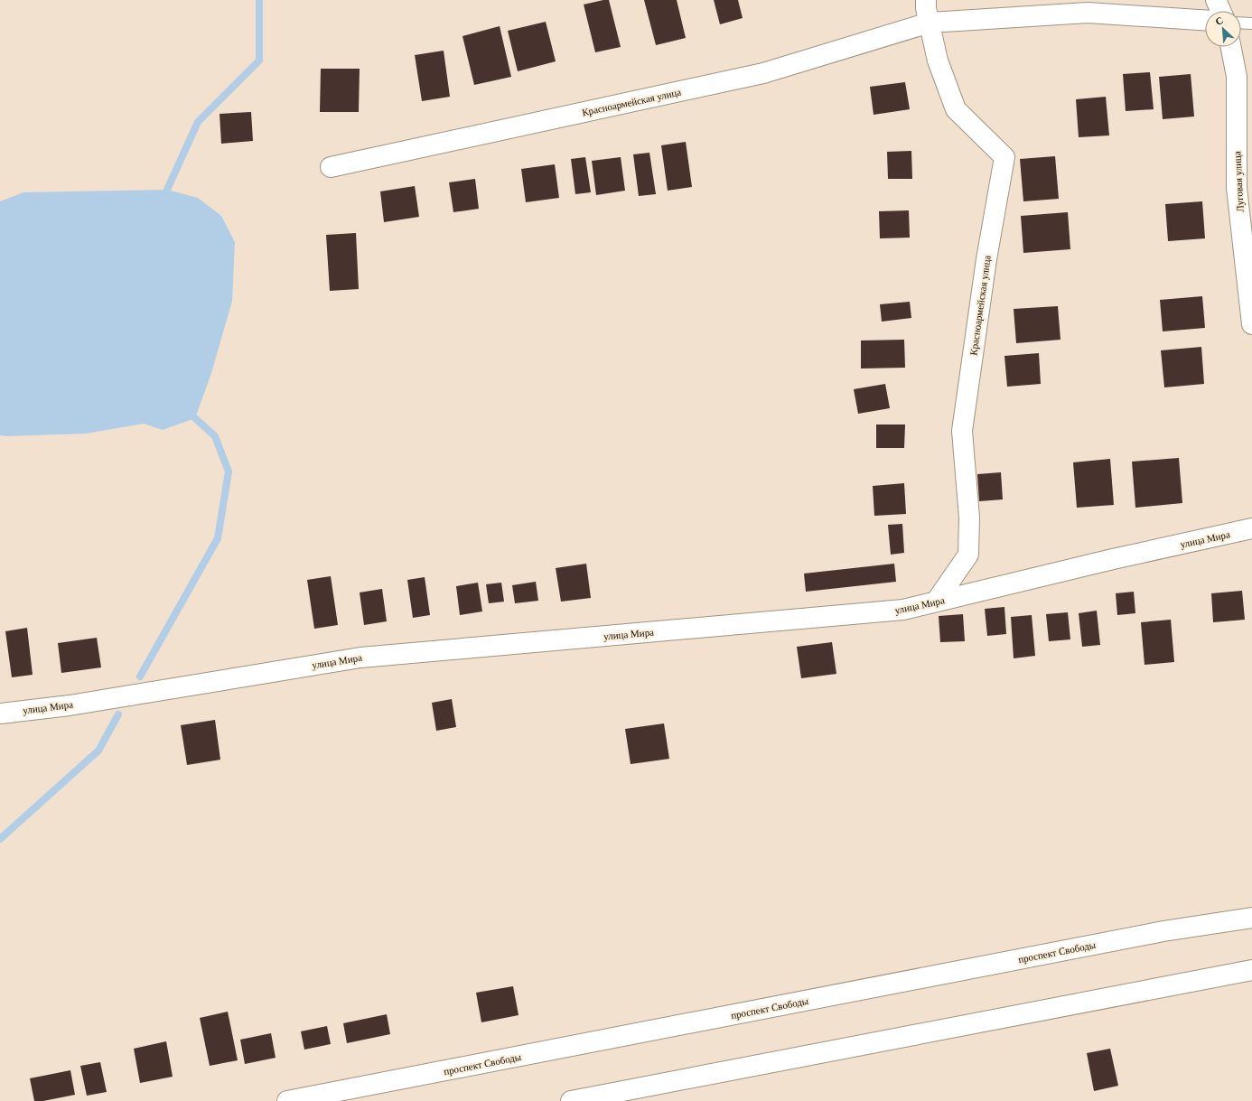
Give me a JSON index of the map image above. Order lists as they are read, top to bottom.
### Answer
{
  "streets": {
    "street": [
      "Красноармейская улица",
      "Луговая улица",
      "улица Мира",
      "проспект Свободы"
    ]
  },
  "crossings": [
    ["Красноармейская улица", "улица Мира"]
  ],
  "north": "top left"
}
